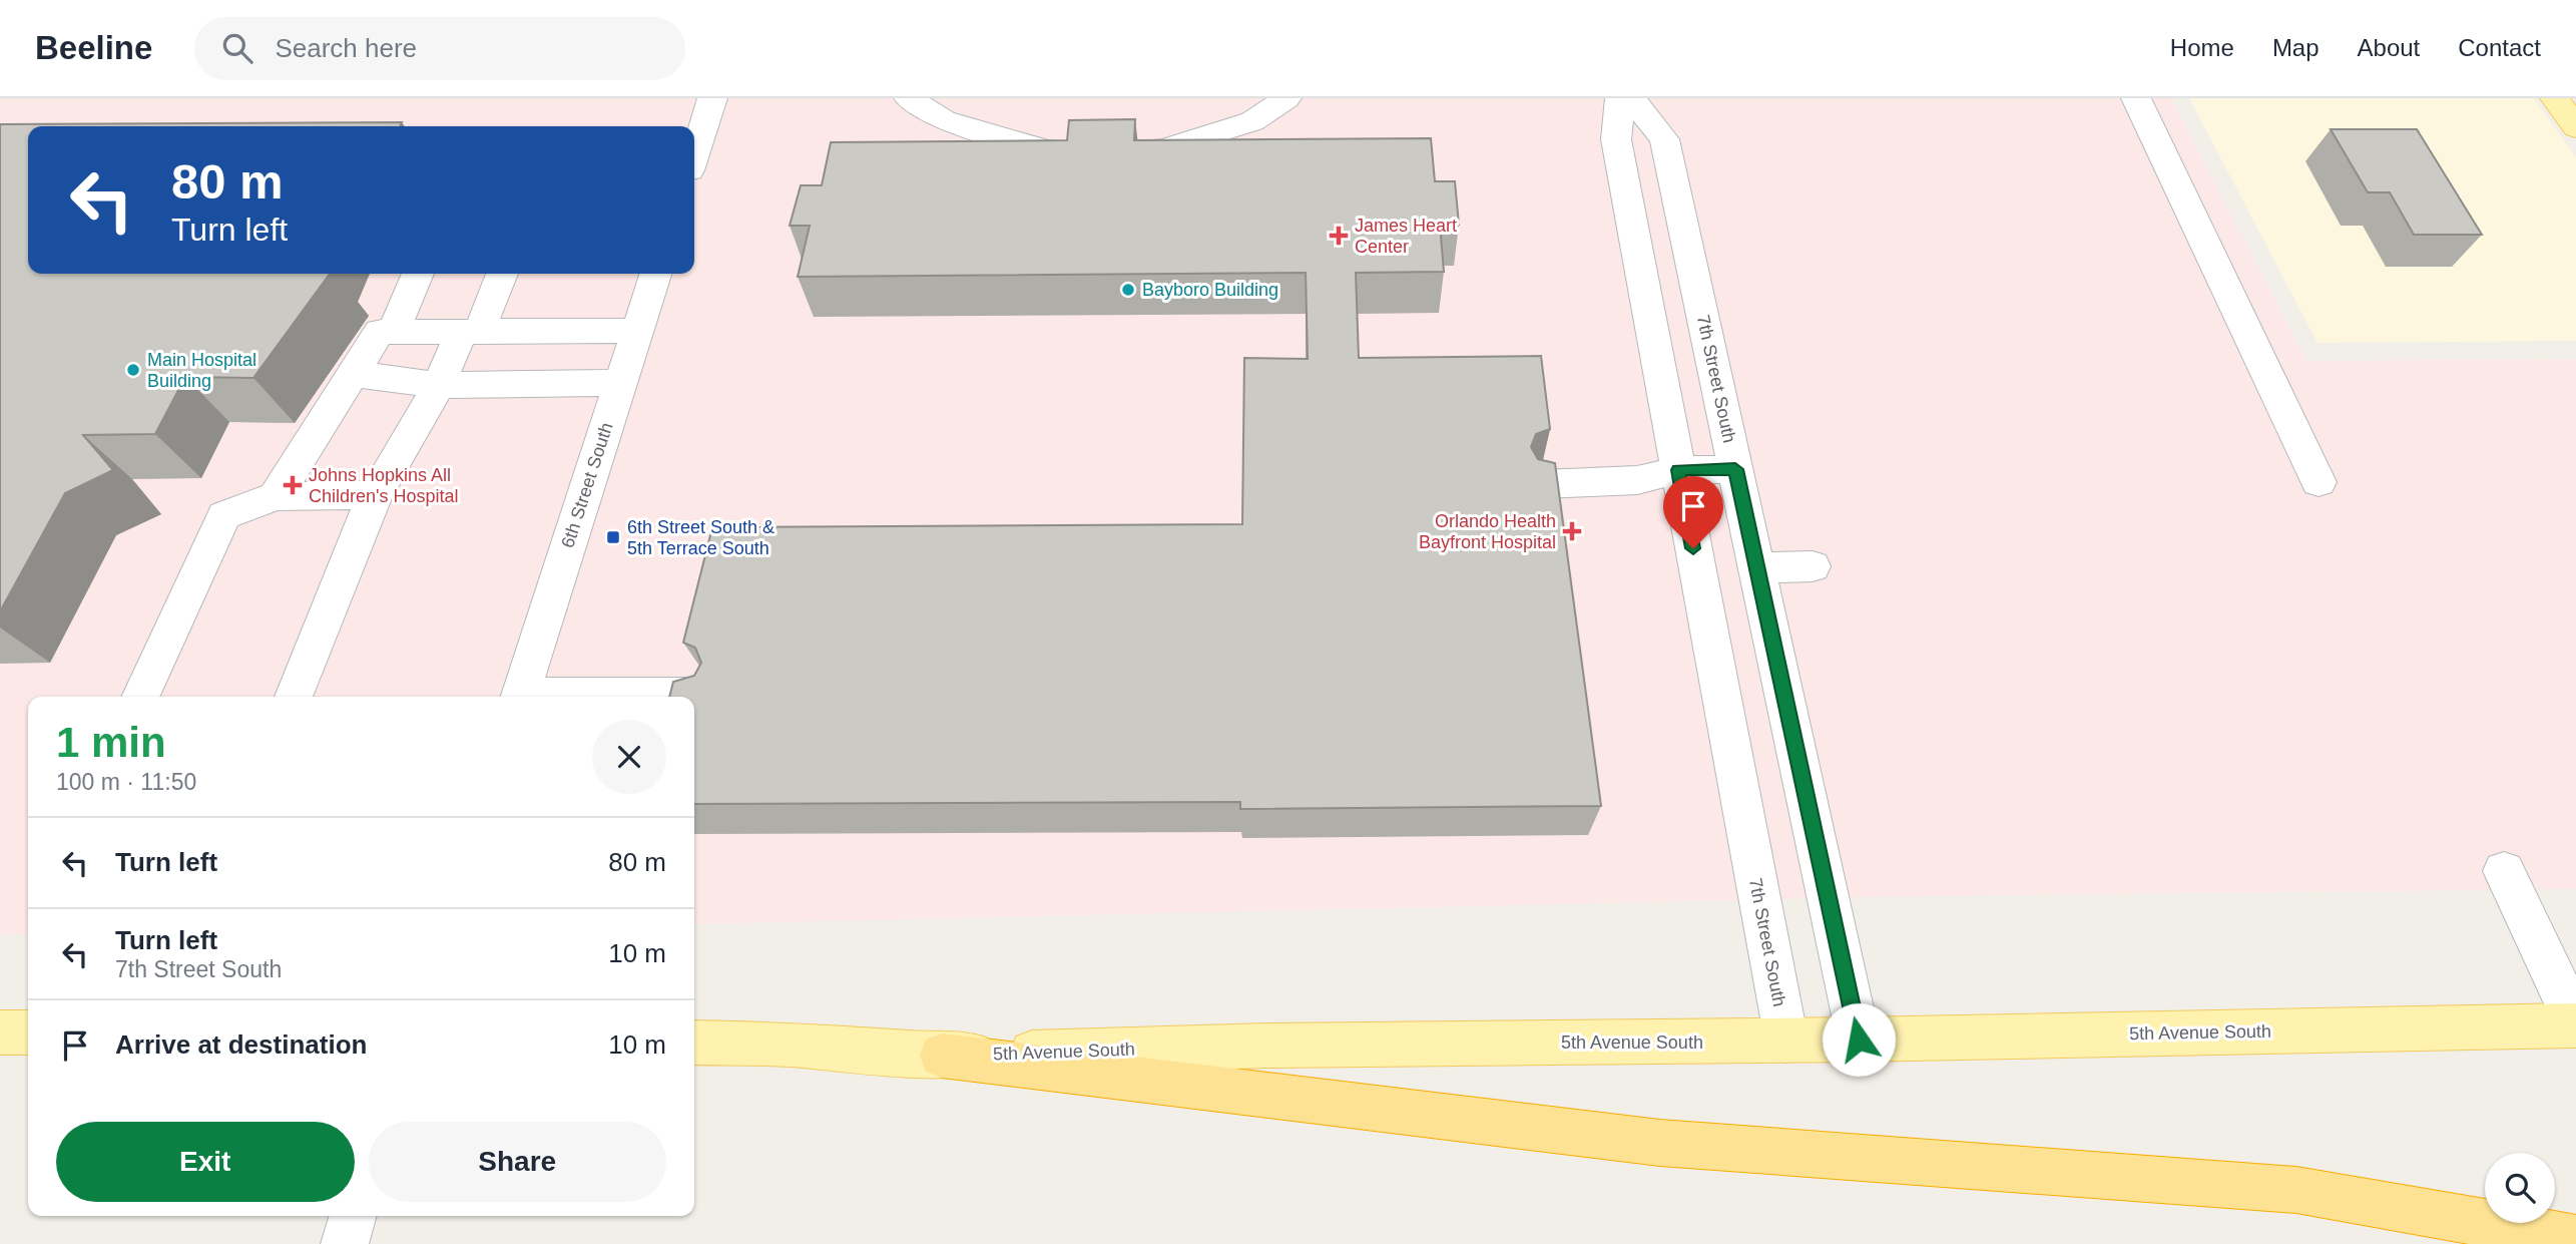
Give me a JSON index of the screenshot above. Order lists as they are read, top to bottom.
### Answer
{
  "streets": {
    "main road": ["5th Avenue South"],
    "street": ["7th Street South", "6th Street South"]
  },
  "crossings": [
    ["7th Street South", "5th Avenue South"]
  ],
  "places": {
    "health": ["James Heart Center", "Johns Hopkins All Children's Hospital", "Orlando Health Bayfront Hospital"],
    "other": ["Bayboro Building", "Main Hospital Building"],
    "transit": ["6th Street South & 5th Terrace South"]
  },
  "page": {
    "header": "Beeline",
    "search": "Search here",
    "nav": [
      "Home",
      "Map",
      "About",
      "Contact"
    ],
    "turn": ["80 m", "Turn left"],
    "heading": ["1 min", "100 m · 11:50"],
    "list": [
      {
        "name": "Turn left",
        "value": "80 m"
      },
      {
        "name": "Turn left",
        "note": "7th Street South",
        "value": "10 m"
      },
      {
        "name": "Arrive at destination",
        "value": "10 m"
      }
    ],
    "buttons": ["Exit", "Share"]
  }
}
